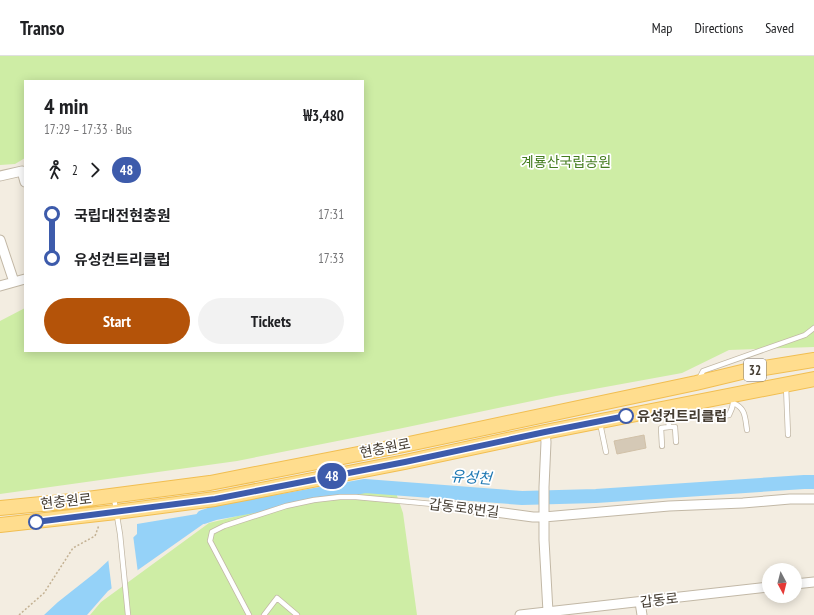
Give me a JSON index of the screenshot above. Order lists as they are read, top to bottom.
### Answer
{
  "streets": {
    "main road": ["32", "현충원로"],
    "street": ["갑동로8번길", "갑동로"]
  },
  "water": ["유성천"],
  "parks": ["계룡산국립공원"],
  "places": ["유성컨트리클럽"],
  "lines": ["bus line 48"],
  "north": "bottom",
  "page": {
    "header": "Transo",
    "nav": ["Map", "Directions", "Saved"],
    "on_map": "48",
    "heading": ["4 min", "17:29 – 17:33 · Bus", "₩3,480"],
    "legs": ["2", "48"],
    "list": [
      {
        "name": "국립대전현충원",
        "value": "17:31"
      },
      {
        "name": "유성컨트리클럽",
        "value": "17:33"
      }
    ],
    "buttons": ["Start", "Tickets"]
  }
}
